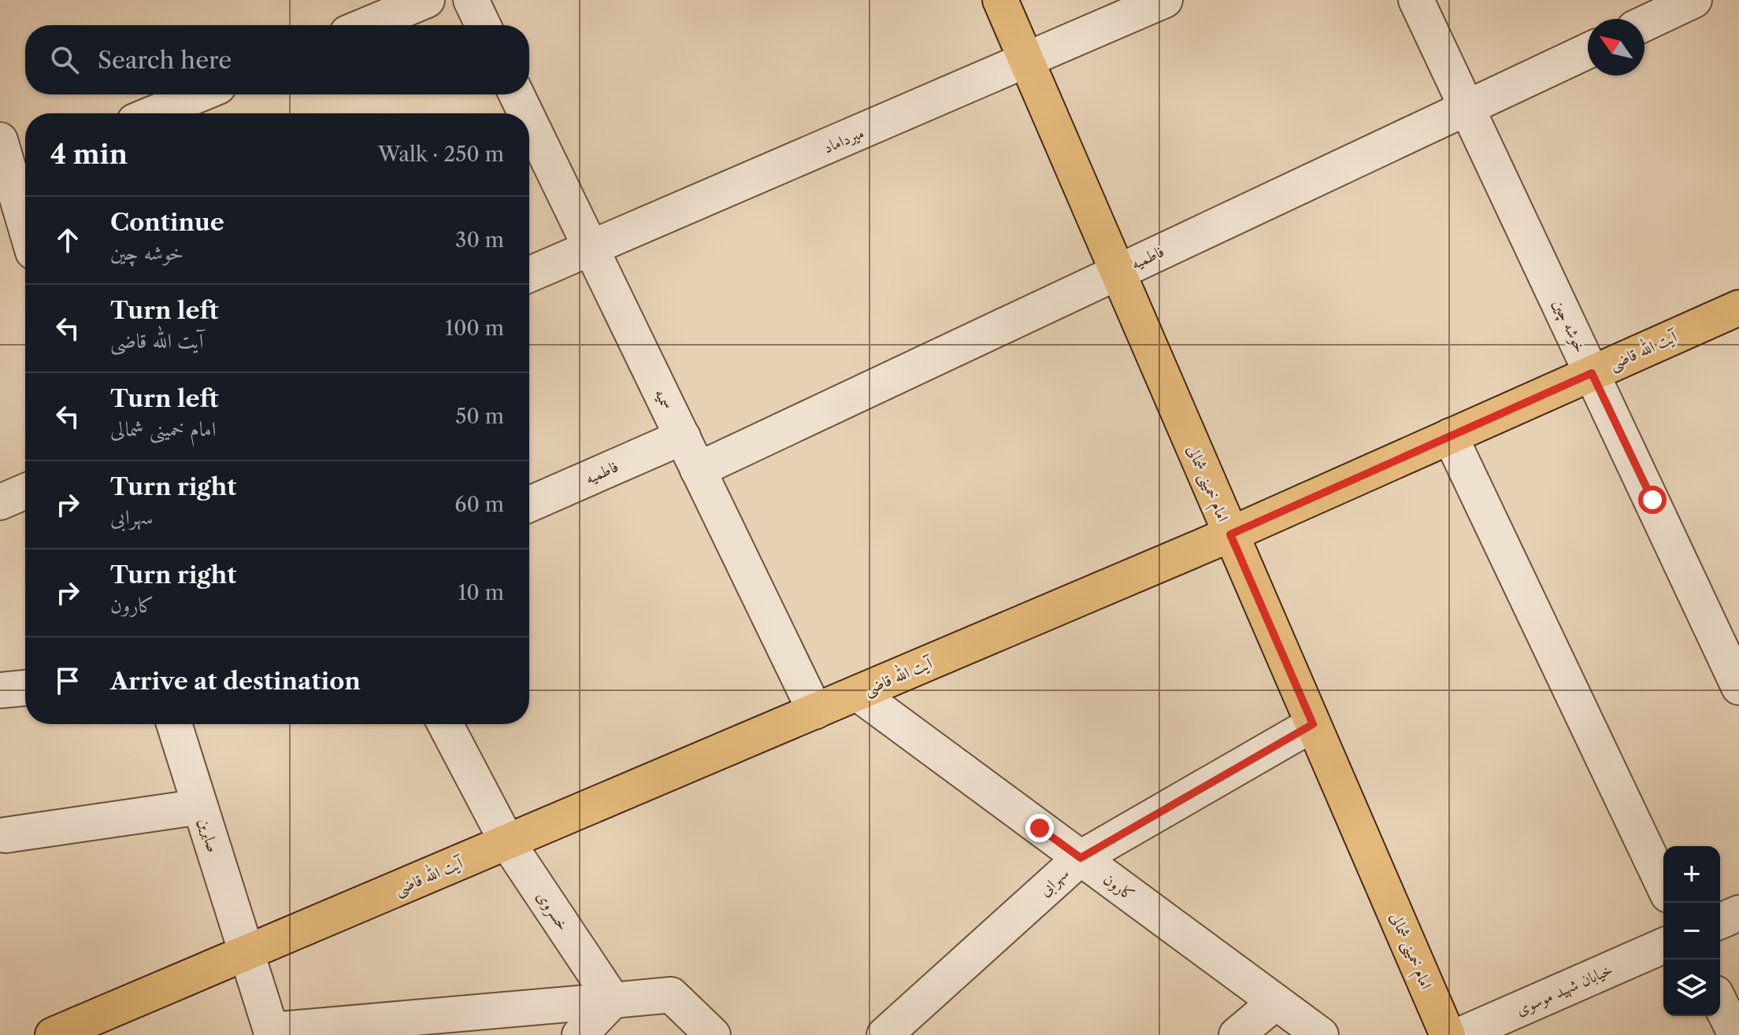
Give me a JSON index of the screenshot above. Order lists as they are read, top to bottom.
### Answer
{
  "streets": {
    "main road": ["آیت الله قاضی", "امام خمینی شمالی"],
    "street": [
      "میرداماد",
      "فاطمیه",
      "خوشه چین",
      "سمیه",
      "صابرین",
      "سهرابی",
      "کارون",
      "خسروی",
      "خیابان شهید موسوی"
    ]
  },
  "crossings": [
    ["میرداماد", "سمیه"],
    ["میرداماد", "امام خمینی شمالی"],
    ["فاطمیه", "خوشه چین"],
    ["فاطمیه", "سمیه"],
    ["فاطمیه", "امام خمینی شمالی"],
    ["خوشه چین", "آیت الله قاضی"],
    ["آیت الله قاضی", "سمیه"],
    ["آیت الله قاضی", "امام خمینی شمالی"],
    ["آیت الله قاضی", "صابرین"],
    ["آیت الله قاضی", "کارون"],
    ["آیت الله قاضی", "خسروی"],
    ["امام خمینی شمالی", "سهرابی"],
    ["سهرابی", "کارون"]
  ],
  "north": "top left",
  "page": {
    "search": "Search here",
    "heading": ["4 min", "Walk · 250 m"],
    "list": [
      ["Continue", "خوشه چین", "30 m"],
      ["Turn left", "آیت الله قاضی", "100 m"],
      ["Turn left", "امام خمینی شمالی", "50 m"],
      ["Turn right", "سهرابی", "60 m"],
      ["Turn right", "کارون", "10 m"],
      "Arrive at destination"
    ],
    "map_buttons": ["+", "−"]
  }
}
